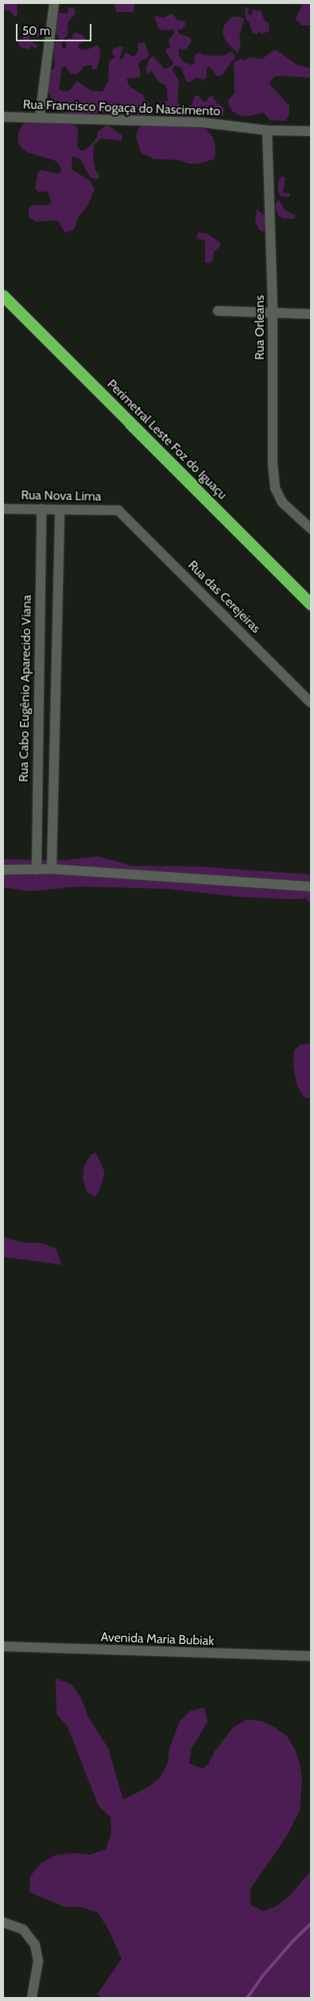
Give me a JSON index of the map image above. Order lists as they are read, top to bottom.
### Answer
{
  "streets": {
    "highway": ["Perimetral Leste Foz do Iguaçu"],
    "street": [
      "Rua Francisco Fogaça do Nascimento",
      "Rua Orleans",
      "Rua Nova Lima",
      "Rua das Cerejeiras",
      "Rua Cabo Eugênio Aparecido Viana",
      "Avenida Maria Bubiak"
    ]
  },
  "crossings": [
    ["Rua Francisco Fogaça do Nascimento", "Rua Orleans"],
    ["Rua Nova Lima", "Rua das Cerejeiras"],
    ["Rua Nova Lima", "Rua Cabo Eugênio Aparecido Viana"]
  ],
  "scale_bar": "50 m"
}
